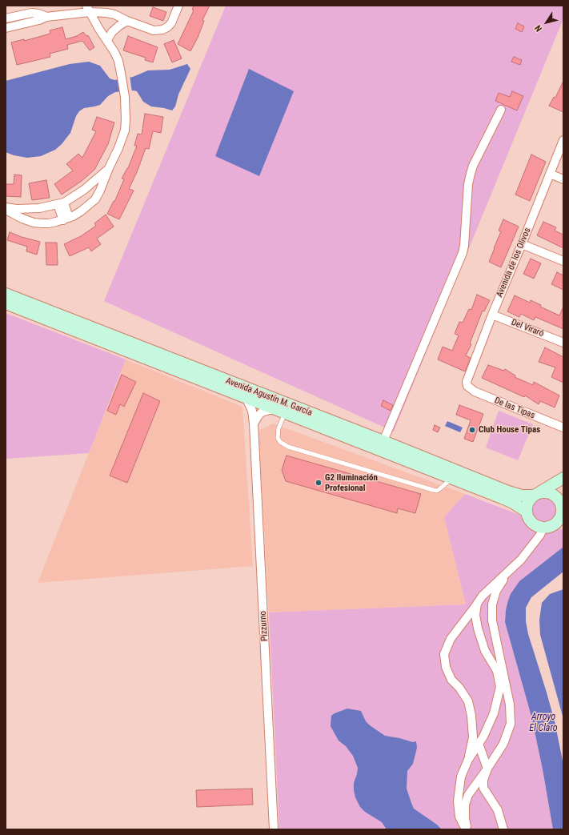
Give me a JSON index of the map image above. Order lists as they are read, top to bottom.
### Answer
{
  "streets": {
    "main road": ["Avenida Agustín M. García"],
    "street": [
      "Avenida de los Olivos",
      "Del Viraró",
      "De las Tipas",
      "Pizzurno"
    ]
  },
  "crossings": [
    ["Avenida de los Olivos", "Del Viraró"],
    ["Avenida de los Olivos", "De las Tipas"],
    ["Avenida Agustín M. García", "Pizzurno"]
  ],
  "water": ["Arroyo El Claro"],
  "places": ["Club House Tipas", "G2 Iluminación Profesional"],
  "north": "bottom left"
}
